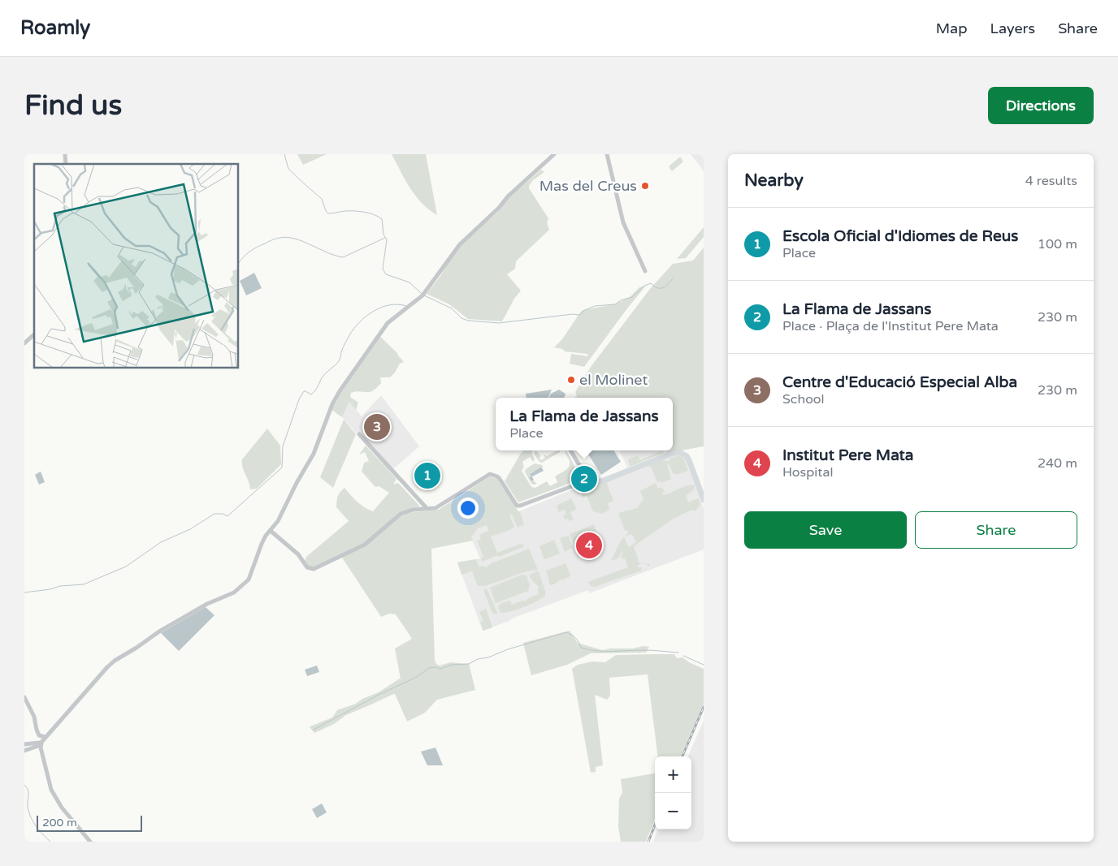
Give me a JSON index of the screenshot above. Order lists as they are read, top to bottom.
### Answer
{
  "places": ["Mas del Creus", "el Molinet"],
  "scale_bar": "200 m",
  "page": {
    "header": "Roamly",
    "nav": ["Map", "Layers", "Share"],
    "buttons": [
      "Directions",
      ["Save", "Share"]
    ],
    "title": "Find us",
    "heading": ["Nearby", "4 results"],
    "list": [
      {
        "mark": "1",
        "name": "Escola Oficial d'Idiomes de Reus",
        "note": "Place",
        "value": "100 m"
      },
      {
        "mark": "2",
        "name": "La Flama de Jassans",
        "note": "Place · Plaça de l'Institut Pere Mata",
        "value": "230 m"
      },
      {
        "mark": "3",
        "name": "Centre d'Educació Especial Alba",
        "note": "School",
        "value": "230 m"
      },
      {
        "mark": "4",
        "name": "Institut Pere Mata",
        "note": "Hospital",
        "value": "240 m"
      }
    ],
    "popup": ["La Flama de Jassans", "Place"],
    "pins": [
      "3",
      "1",
      "2",
      "4"
    ],
    "map_buttons": ["+", "−"],
    "scale": "200 m"
  }
}
